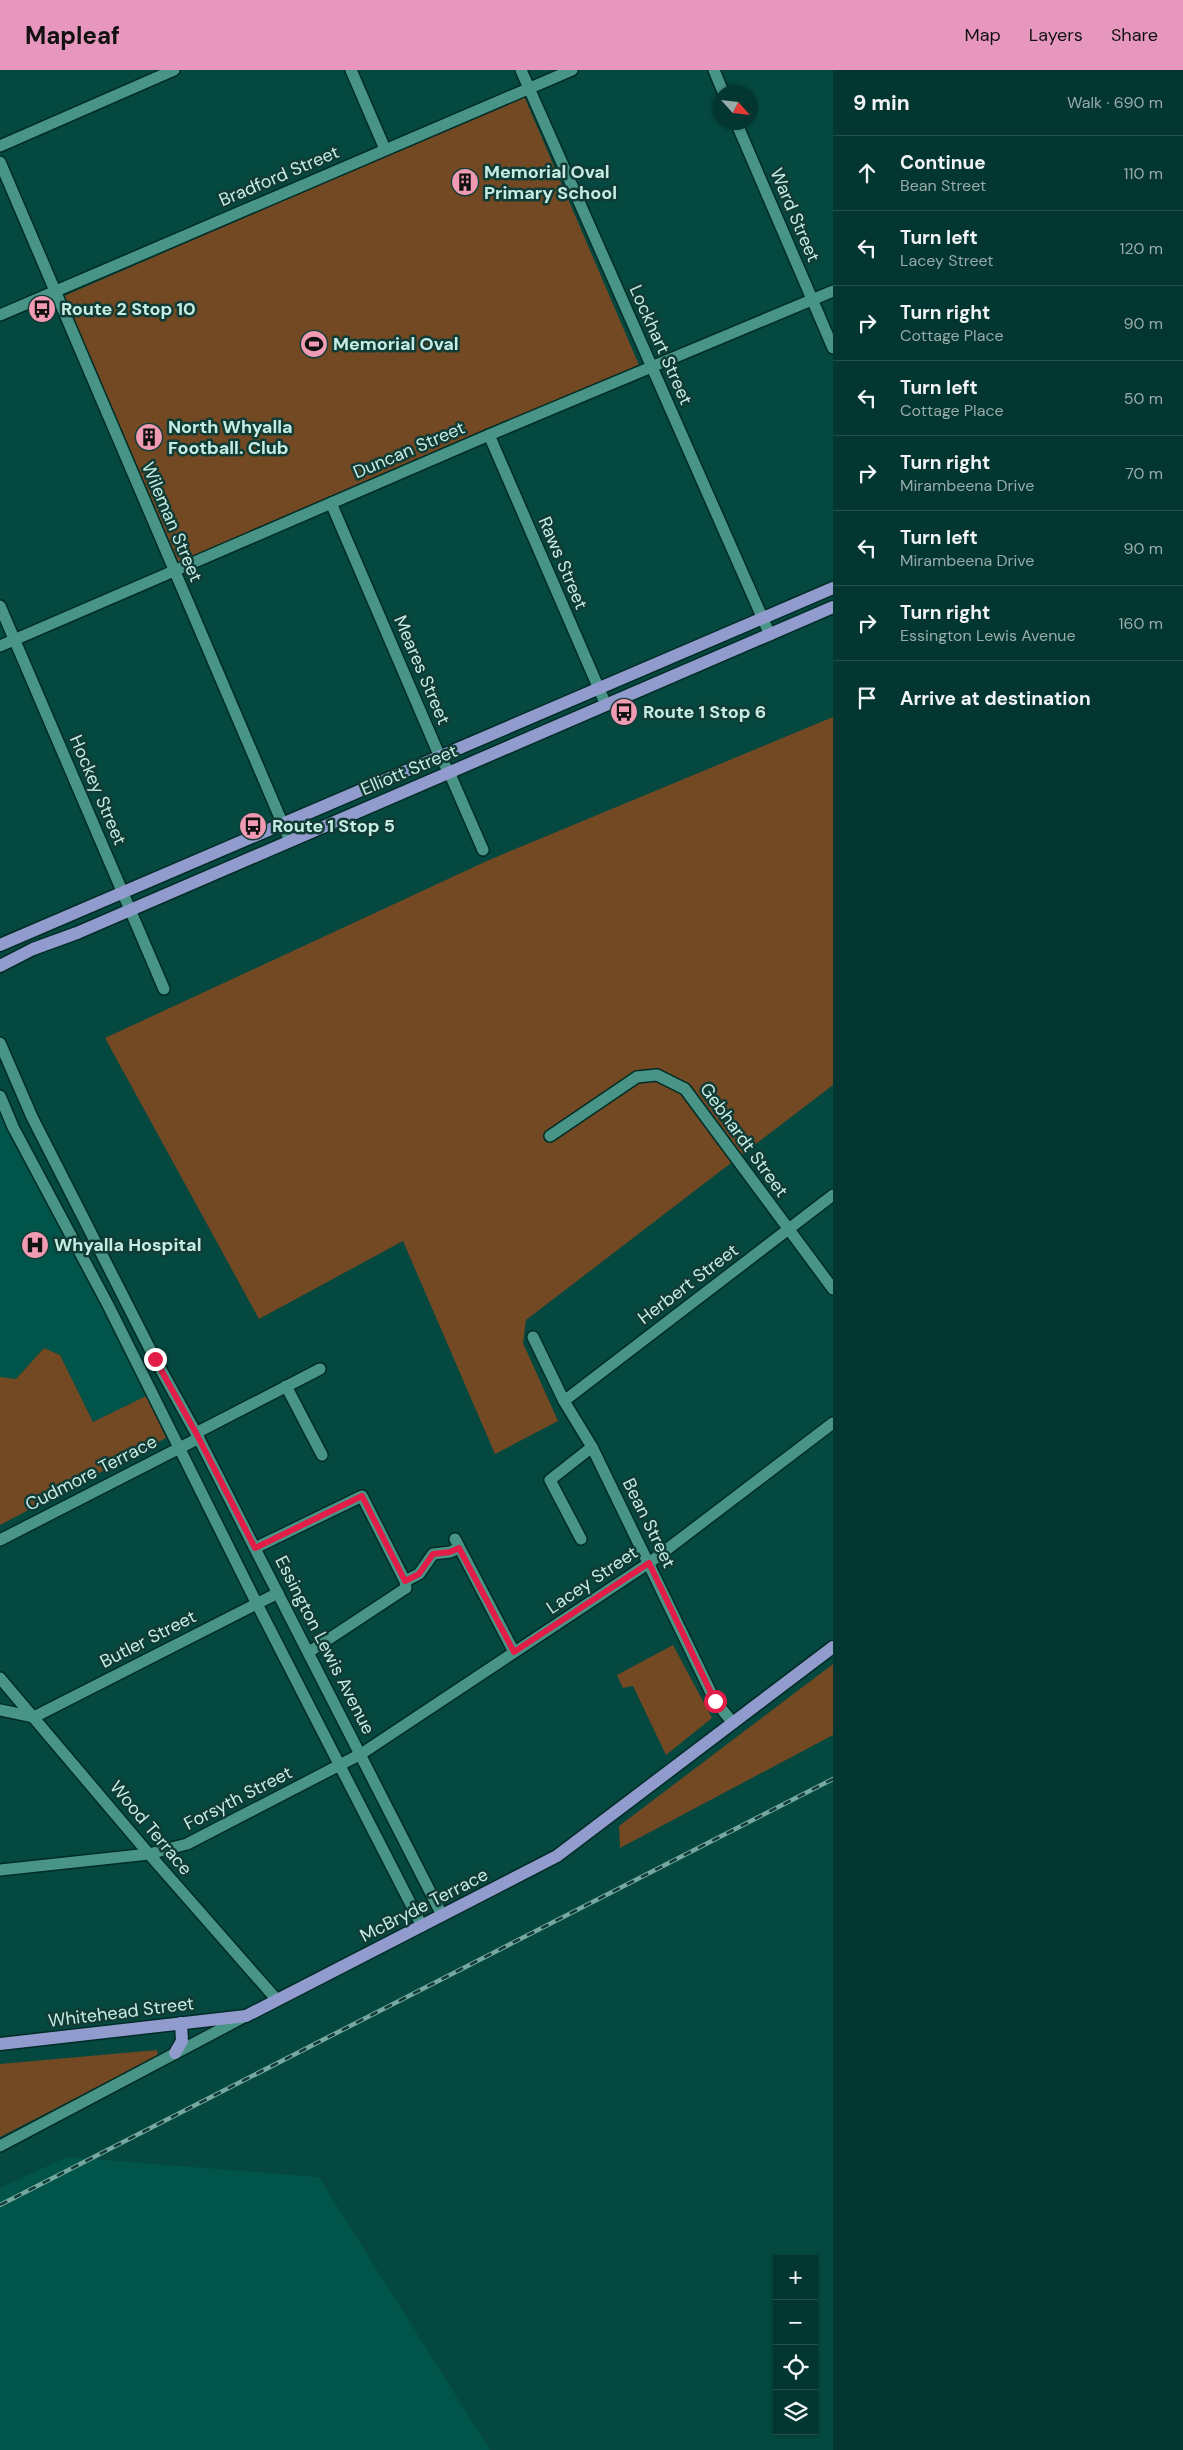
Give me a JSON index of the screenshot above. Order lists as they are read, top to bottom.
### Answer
{
  "streets": {
    "main road": ["Elliott Street", "McBryde Terrace", "Whitehead Street"],
    "street": [
      "Bradford Street",
      "Ward Street",
      "Lockhart Street",
      "Duncan Street",
      "Wileman Street",
      "Raws Street",
      "Meares Street",
      "Hockey Street",
      "Gebhardt Street",
      "Herbert Street",
      "Cudmore Terrace",
      "Bean Street",
      "Lacey Street",
      "Butler Street",
      "Essington Lewis Avenue",
      "Forsyth Street",
      "Wood Terrace"
    ]
  },
  "crossings": [
    ["Bradford Street", "Lockhart Street"],
    ["Bradford Street", "Wileman Street"],
    ["Ward Street", "Duncan Street"],
    ["Lockhart Street", "Duncan Street"],
    ["Lockhart Street", "Elliott Street"],
    ["Duncan Street", "Wileman Street"],
    ["Duncan Street", "Raws Street"],
    ["Duncan Street", "Meares Street"],
    ["Duncan Street", "Hockey Street"],
    ["Wileman Street", "Elliott Street"],
    ["Raws Street", "Elliott Street"],
    ["Meares Street", "Elliott Street"],
    ["Elliott Street", "Hockey Street"],
    ["Gebhardt Street", "Herbert Street"],
    ["Herbert Street", "Bean Street"],
    ["Cudmore Terrace", "Essington Lewis Avenue"],
    ["Bean Street", "Lacey Street"],
    ["Bean Street", "McBryde Terrace"],
    ["Lacey Street", "Essington Lewis Avenue"],
    ["Lacey Street", "Forsyth Street"],
    ["Butler Street", "Essington Lewis Avenue"],
    ["Butler Street", "Wood Terrace"],
    ["Essington Lewis Avenue", "Forsyth Street"],
    ["Essington Lewis Avenue", "McBryde Terrace"],
    ["Forsyth Street", "Wood Terrace"],
    ["Wood Terrace", "McBryde Terrace"],
    ["McBryde Terrace", "Whitehead Street"]
  ],
  "places": {
    "building": ["Memorial Oval Primary School", "North Whyalla Football. Club"],
    "bus stop": ["Route 2 Stop 10", "Route 1 Stop 6", "Route 1 Stop 5"],
    "sports": ["Memorial Oval"],
    "hospital": ["Whyalla Hospital"]
  },
  "north": "bottom right",
  "page": {
    "header": "Mapleaf",
    "nav": ["Map", "Layers", "Share"],
    "heading": ["9 min", "Walk · 690 m"],
    "list": [
      ["Continue", "Bean Street", "110 m"],
      ["Turn left", "Lacey Street", "120 m"],
      ["Turn right", "Cottage Place", "90 m"],
      ["Turn left", "Cottage Place", "50 m"],
      ["Turn right", "Mirambeena Drive", "70 m"],
      ["Turn left", "Mirambeena Drive", "90 m"],
      ["Turn right", "Essington Lewis Avenue", "160 m"],
      "Arrive at destination"
    ],
    "map_buttons": ["+", "−"]
  }
}
